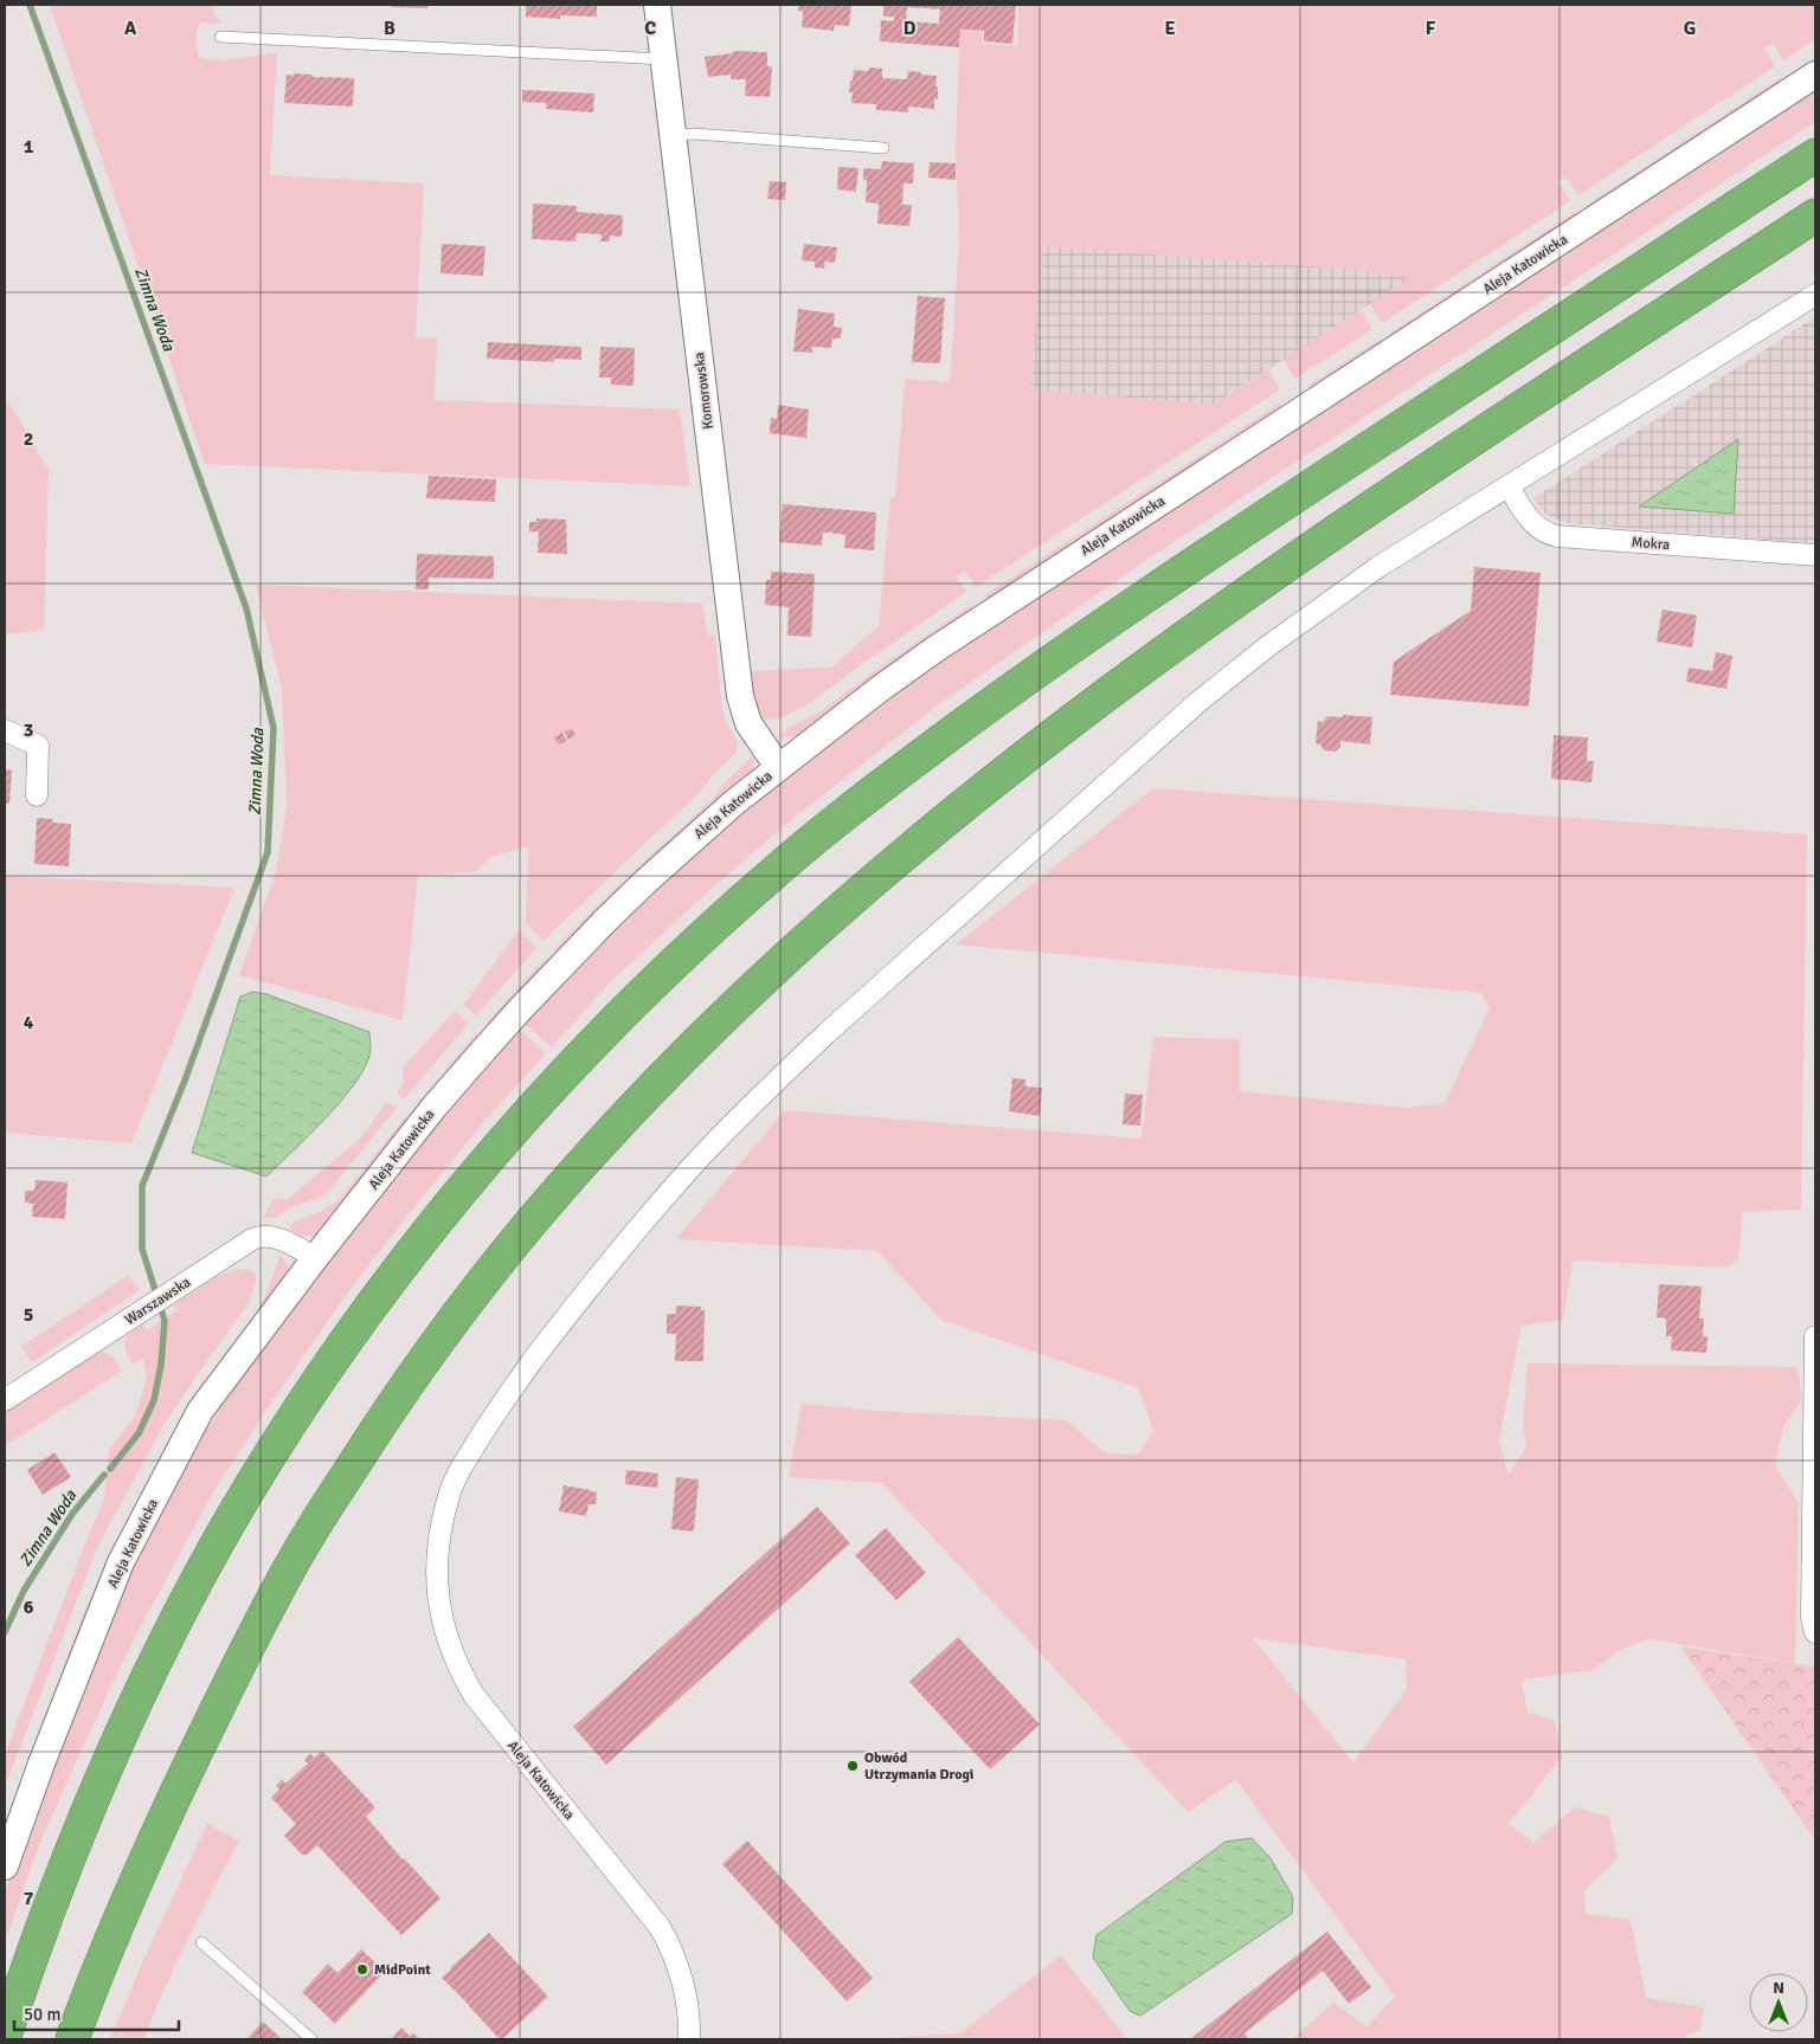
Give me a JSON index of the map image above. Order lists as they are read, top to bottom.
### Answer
{
  "streets": {
    "street": [
      "Aleja Katowicka",
      "Komorowska",
      "Mokra",
      "Warszawska"
    ]
  },
  "crossings": [
    ["Aleja Katowicka", "Komorowska"],
    ["Aleja Katowicka", "Mokra"],
    ["Aleja Katowicka", "Warszawska"]
  ],
  "water": ["Zimna Woda"],
  "places": ["Obwód Utrzymania Drogi", "MidPoint"],
  "scale_bar": "50 m",
  "north": "top",
  "grid": {
    "columns": [
      "A",
      "B",
      "C",
      "D",
      "E",
      "F",
      "G"
    ],
    "rows": [
      "1",
      "2",
      "3",
      "4",
      "5",
      "6",
      "7"
    ]
  }
}
